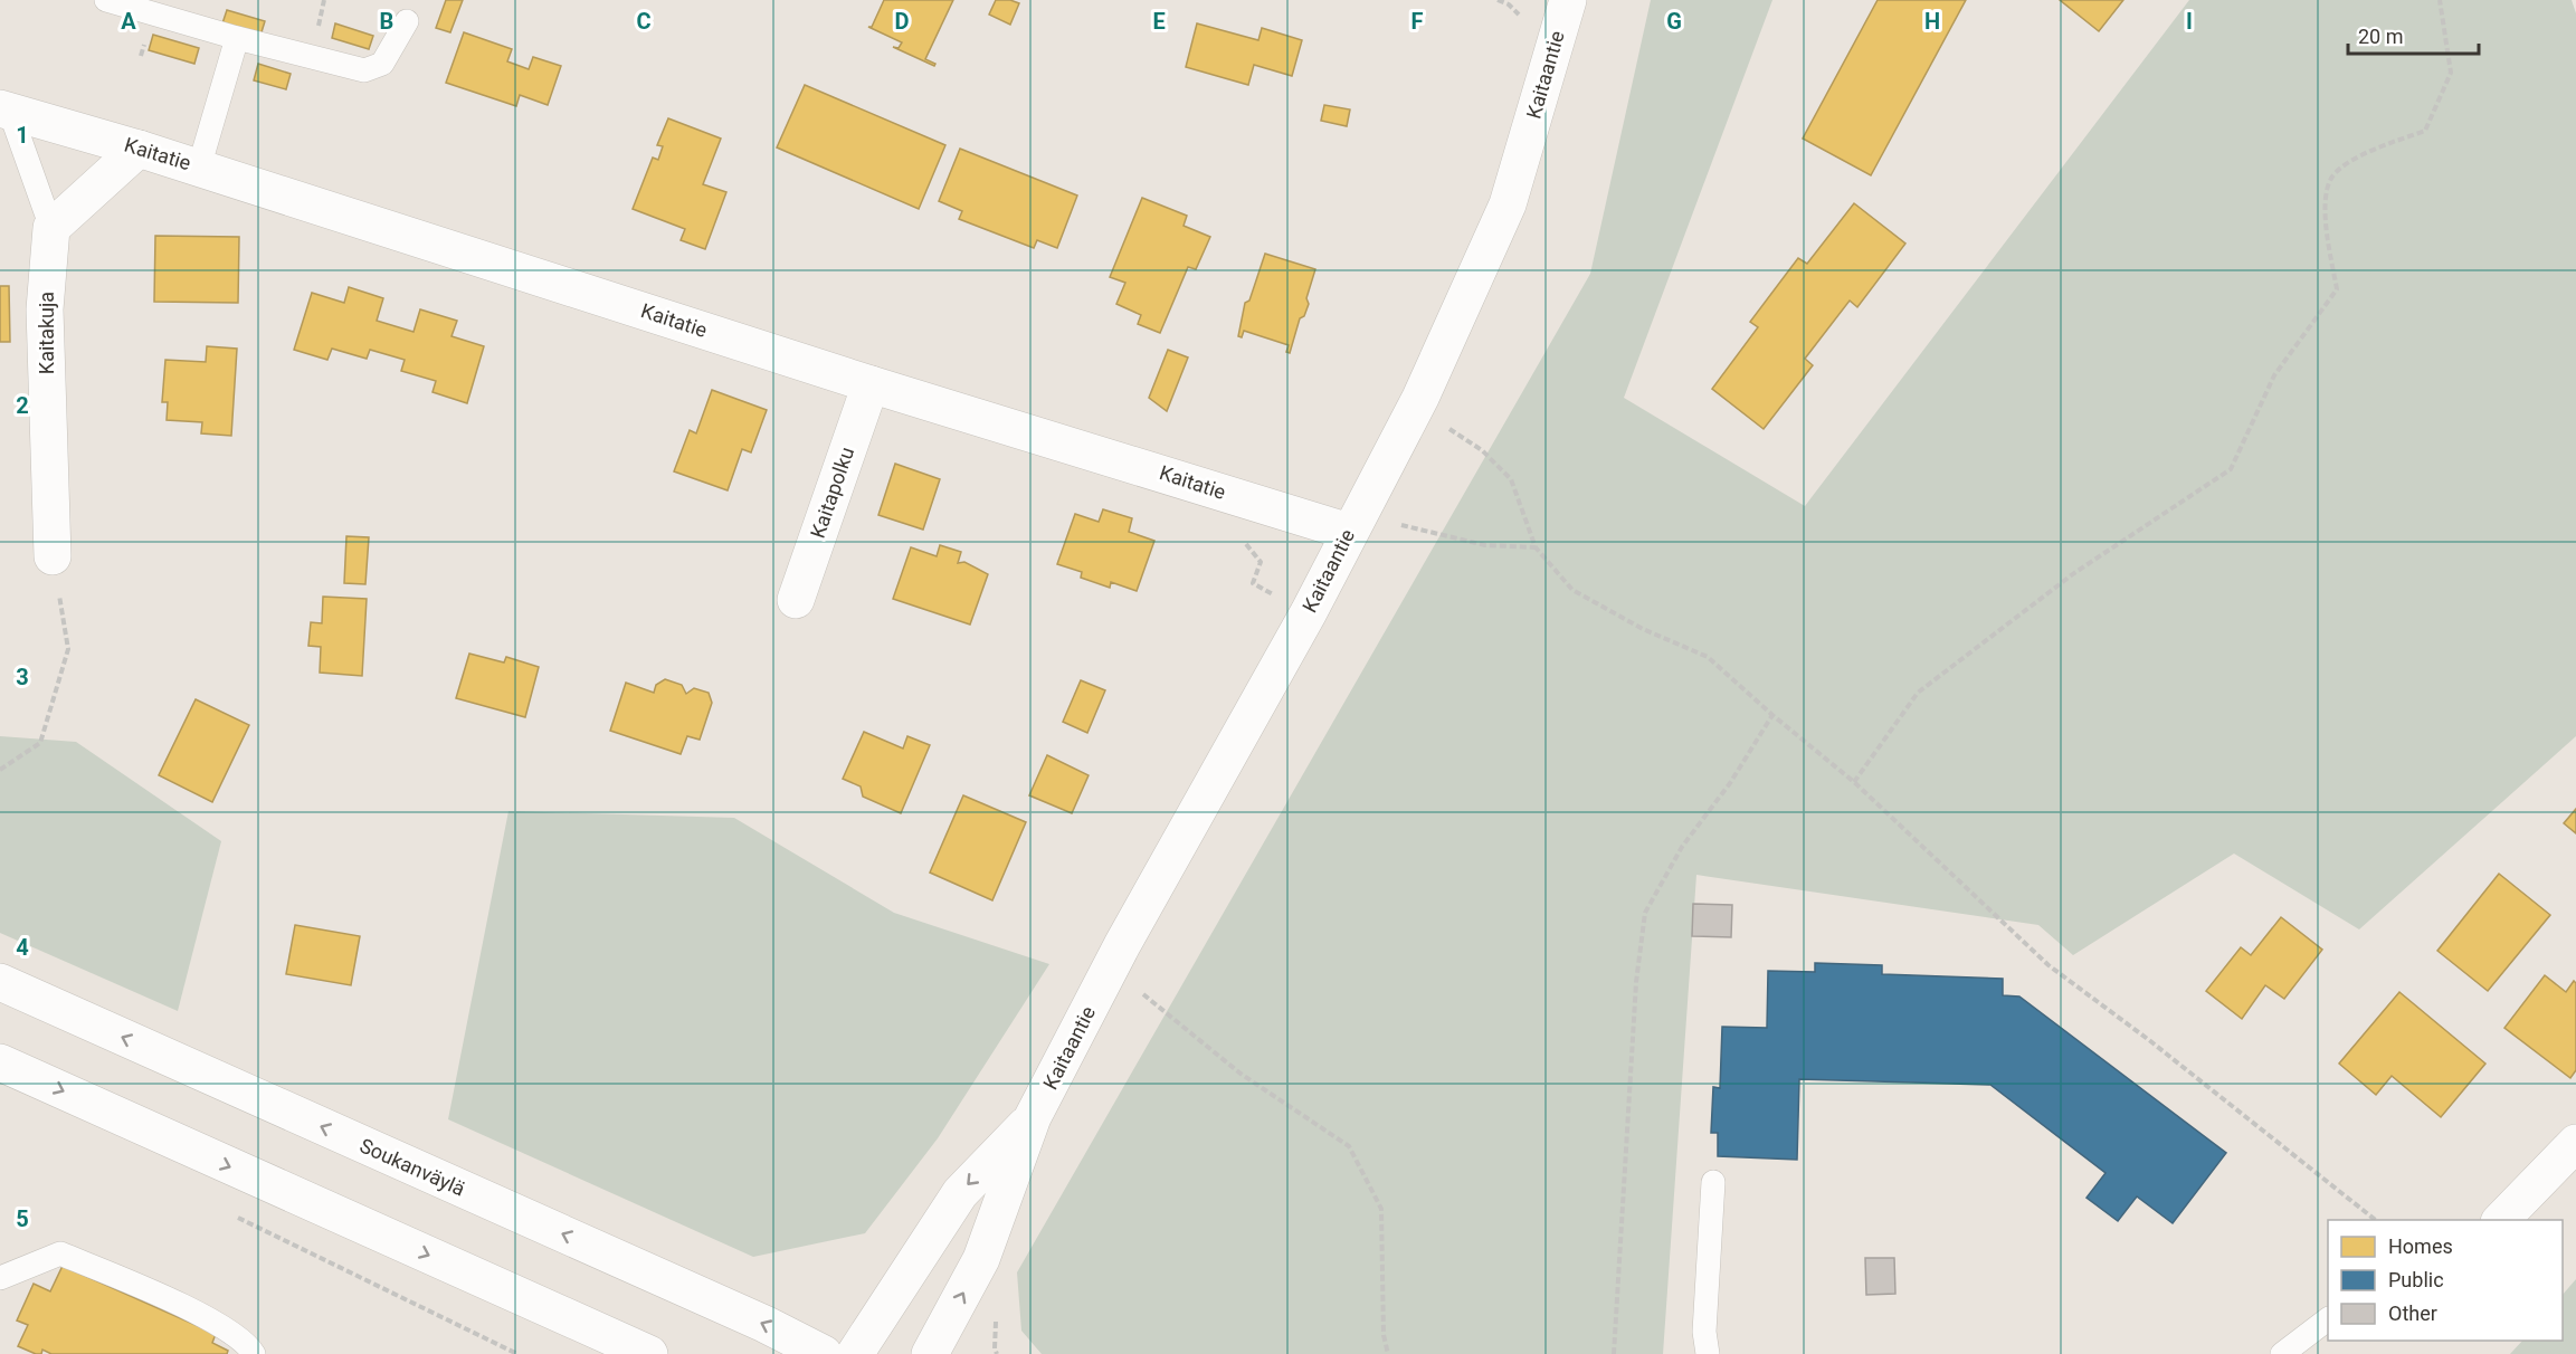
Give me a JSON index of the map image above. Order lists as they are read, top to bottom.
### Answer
{
  "streets": {
    "main road": [
      "Kaitaantie",
      "Kaitatie",
      "Kaitakuja",
      "Kaitapolku",
      "Soukanväylä"
    ]
  },
  "crossings": [
    ["Kaitaantie", "Kaitatie"],
    ["Kaitatie", "Kaitapolku"]
  ],
  "legend": ["Homes", "Public", "Other"],
  "scale_bar": "20 m",
  "grid": {
    "columns": [
      "A",
      "B",
      "C",
      "D",
      "E",
      "F",
      "G",
      "H",
      "I"
    ],
    "rows": [
      "1",
      "2",
      "3",
      "4",
      "5"
    ]
  }
}
